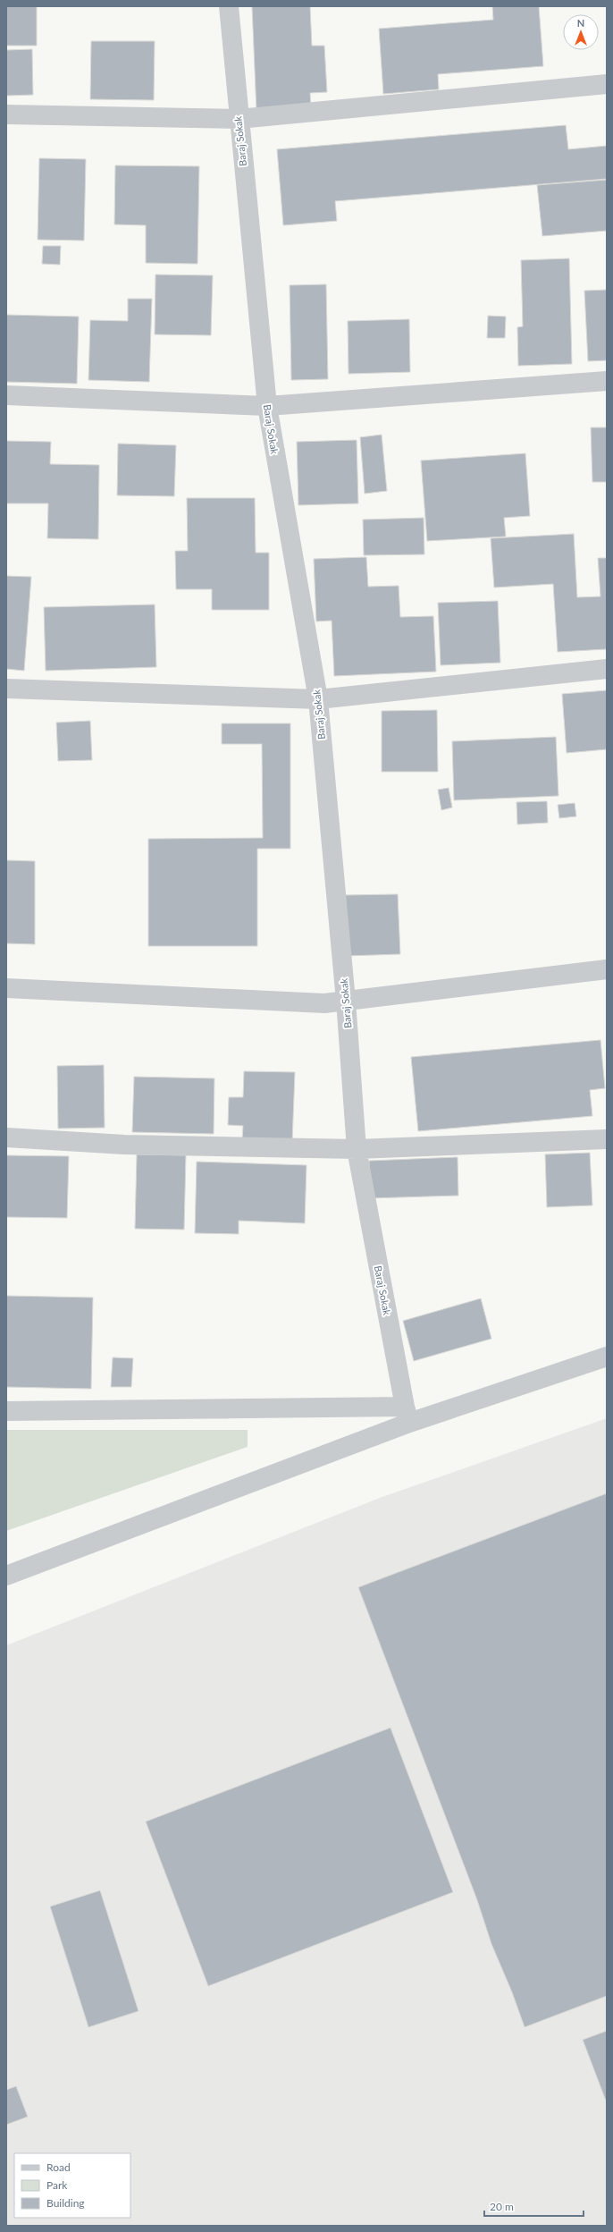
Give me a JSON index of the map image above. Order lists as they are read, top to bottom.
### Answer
{
  "streets": {
    "street": ["Baraj Sokak"]
  },
  "legend": ["Road", "Park", "Building"],
  "scale_bar": "20 m",
  "north": "top"
}
